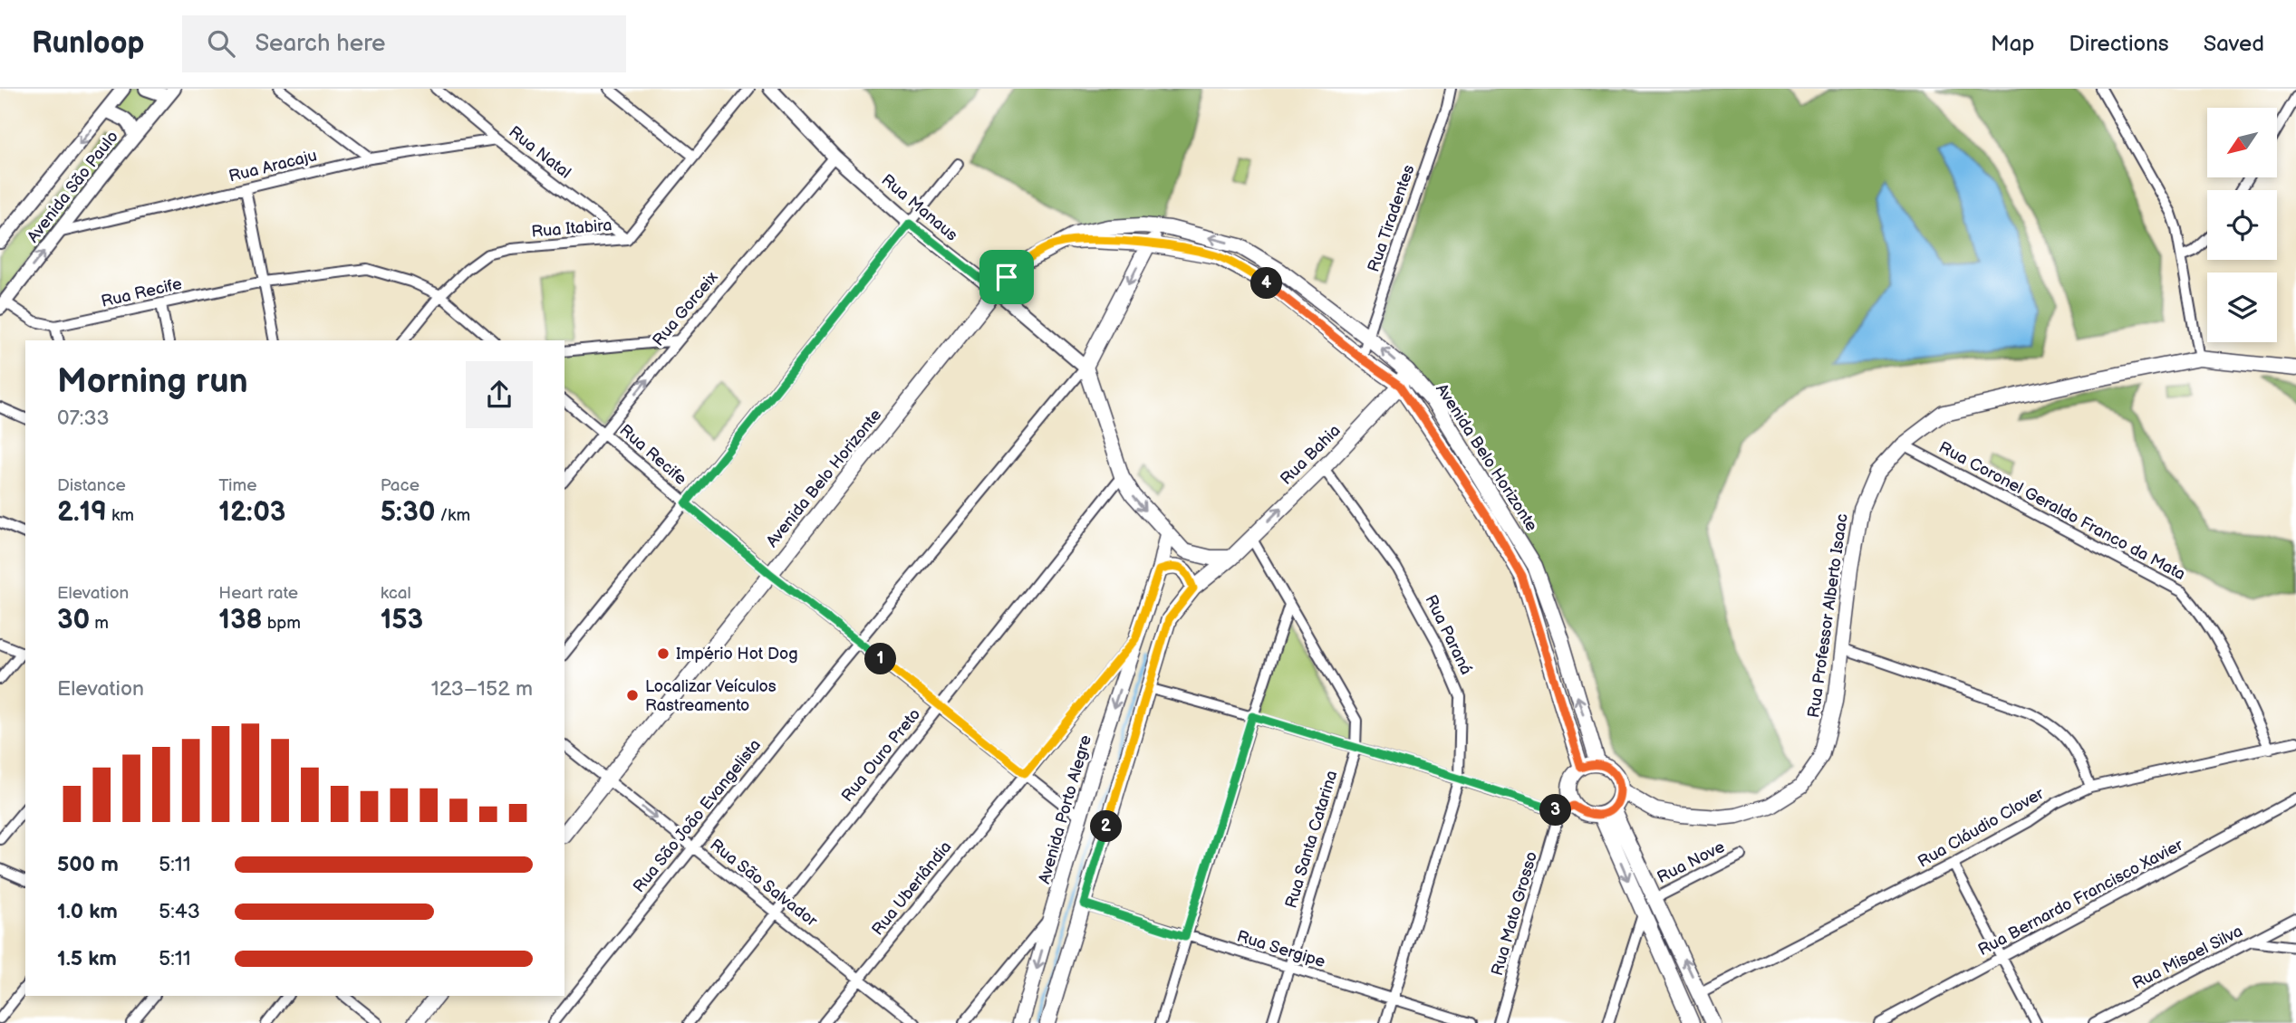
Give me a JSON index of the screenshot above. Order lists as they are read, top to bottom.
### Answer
{
  "streets": {
    "main road": [
      "Rua Bahia",
      "Avenida Belo Horizonte",
      "Rua Professor Alberto Isaac",
      "Avenida Porto Alegre"
    ],
    "street": [
      "Rua Natal",
      "Rua Aracaju",
      "Avenida São Paulo",
      "Rua Manaus",
      "Rua Tiradentes",
      "Rua Itabira",
      "Rua Recife",
      "Rua Gorceix",
      "Rua Coronel Geraldo Franco da Mata",
      "Rua Paraná",
      "Rua Ouro Preto",
      "Rua São João Evangelista",
      "Rua Cláudio Clover",
      "Rua Santa Catarina",
      "Rua Nove",
      "Rua São Salvador",
      "Rua Uberlândia",
      "Rua Bernardo Francisco Xavier",
      "Rua Mato Grosso",
      "Rua Sergipe",
      "Rua Misael Silva"
    ]
  },
  "crossings": [
    ["Rua Natal", "Rua Aracaju"],
    ["Rua Natal", "Rua Itabira"],
    ["Rua Aracaju", "Avenida São Paulo"],
    ["Rua Manaus", "Rua Gorceix"],
    ["Rua Manaus", "Avenida Belo Horizonte"],
    ["Rua Manaus", "Rua São João Evangelista"],
    ["Rua Tiradentes", "Avenida Belo Horizonte"],
    ["Rua Itabira", "Rua Recife"],
    ["Rua Recife", "Rua Gorceix"],
    ["Rua Recife", "Avenida Belo Horizonte"],
    ["Rua Recife", "Rua Ouro Preto"],
    ["Rua Recife", "Avenida Porto Alegre"],
    ["Rua Recife", "Rua São João Evangelista"],
    ["Rua Recife", "Rua Uberlândia"],
    ["Rua Bahia", "Avenida Belo Horizonte"],
    ["Rua Bahia", "Rua Paraná"],
    ["Rua Bahia", "Rua Santa Catarina"],
    ["Avenida Belo Horizonte", "Rua Professor Alberto Isaac"],
    ["Avenida Belo Horizonte", "Rua São Salvador"],
    ["Rua Coronel Geraldo Franco da Mata", "Rua Professor Alberto Isaac"],
    ["Rua Coronel Geraldo Franco da Mata", "Rua Cláudio Clover"],
    ["Rua Paraná", "Rua Sergipe"],
    ["Rua Ouro Preto", "Rua São Salvador"],
    ["Avenida Porto Alegre", "Rua Uberlândia"],
    ["Rua São João Evangelista", "Rua São Salvador"],
    ["Rua Santa Catarina", "Rua Sergipe"],
    ["Rua São Salvador", "Rua Uberlândia"]
  ],
  "one_way": ["Rua Bahia"],
  "places": ["Império Hot Dog", "Localizar Veículos Rastreamento"],
  "north": "bottom left",
  "page": {
    "header": "Runloop",
    "search": "Search here",
    "nav": ["Map", "Directions", "Saved"],
    "pins": [
      "4",
      "1",
      "3",
      "2"
    ],
    "heading": ["Morning run", "07:33"],
    "stats": [
      ["Distance", "2.19 km"],
      ["Time", "12:03"],
      ["Pace", "5:30 /km"],
      ["Elevation", "30 m"],
      ["Heart rate", "138 bpm"],
      ["kcal", "153"]
    ],
    "chart": ["Elevation", "123–152 m"],
    "list": [
      {
        "name": "500 m",
        "note": "5:11"
      },
      {
        "name": "1.0 km",
        "note": "5:43"
      },
      {
        "name": "1.5 km",
        "note": "5:11"
      }
    ]
  }
}
